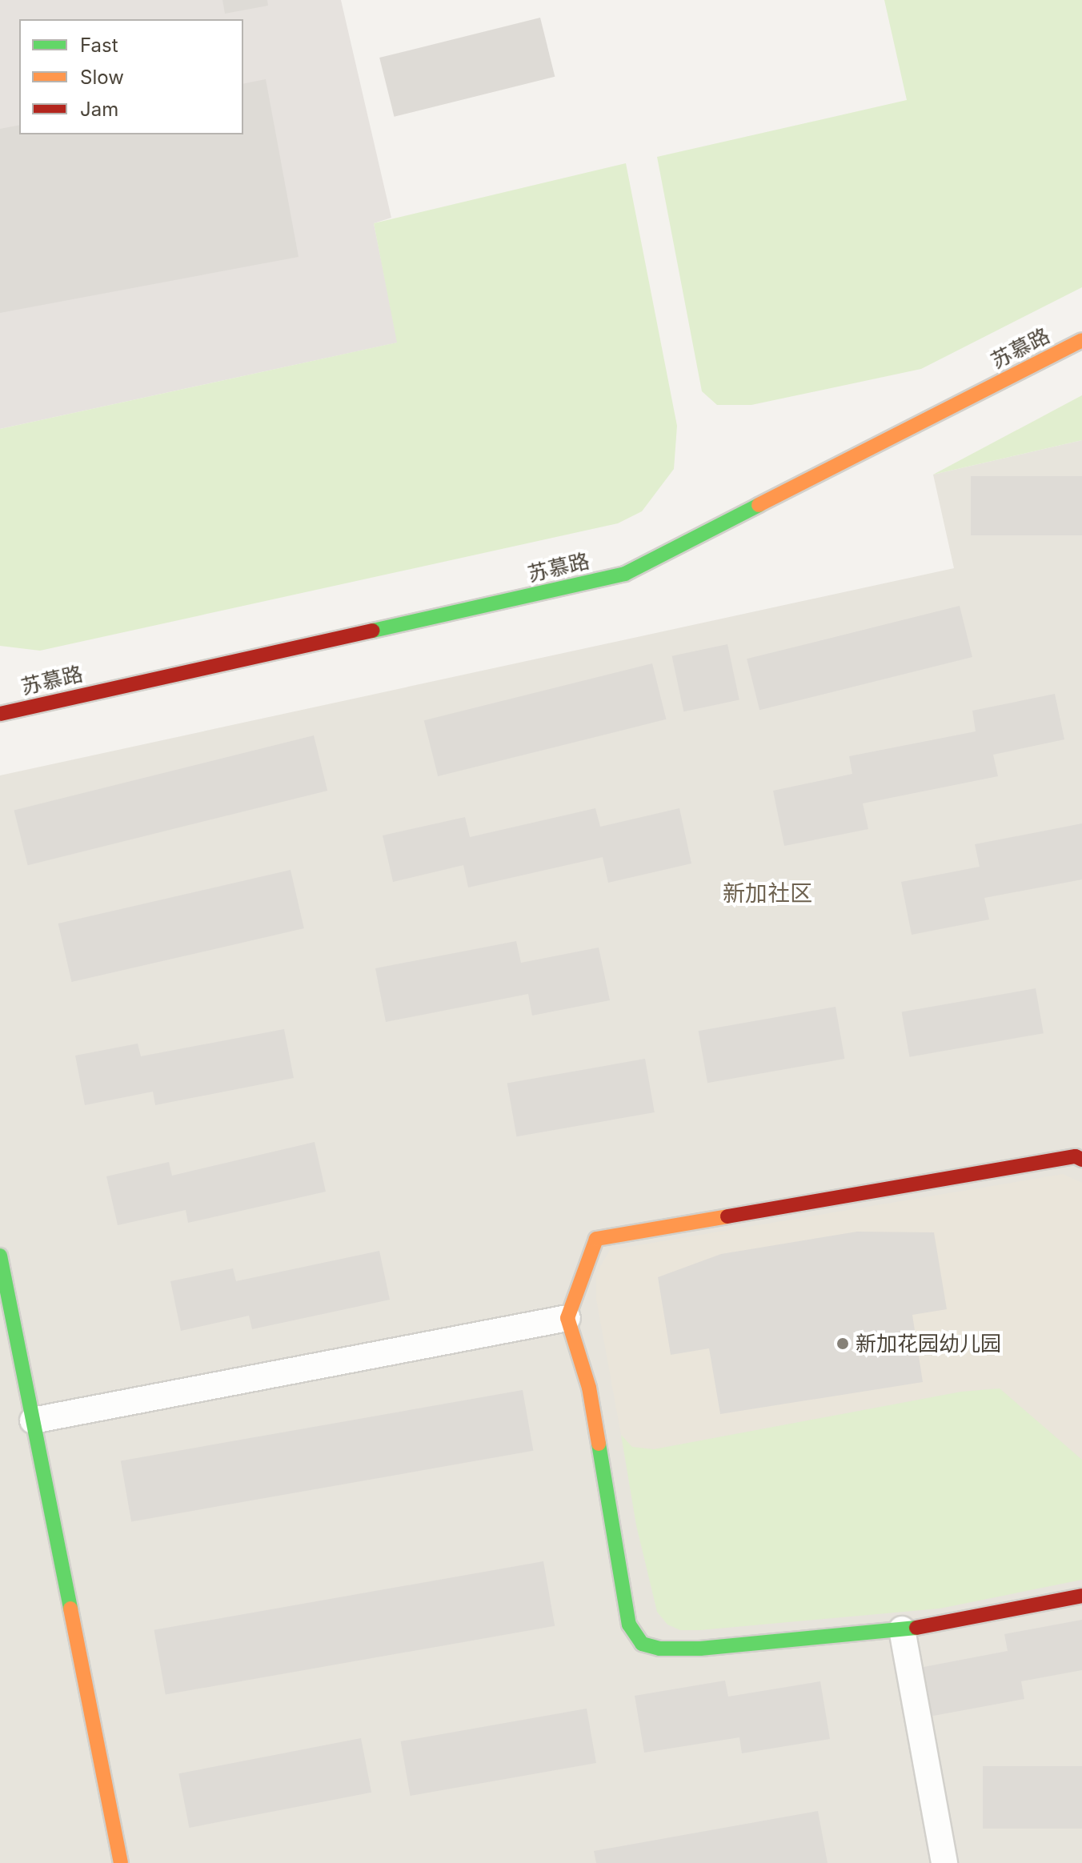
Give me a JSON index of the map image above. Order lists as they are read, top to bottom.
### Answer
{
  "streets": {
    "street": ["苏慕路"]
  },
  "districts": ["新加社区"],
  "places": ["新加花园幼儿园"],
  "legend": ["Fast", "Slow", "Jam"]
}
